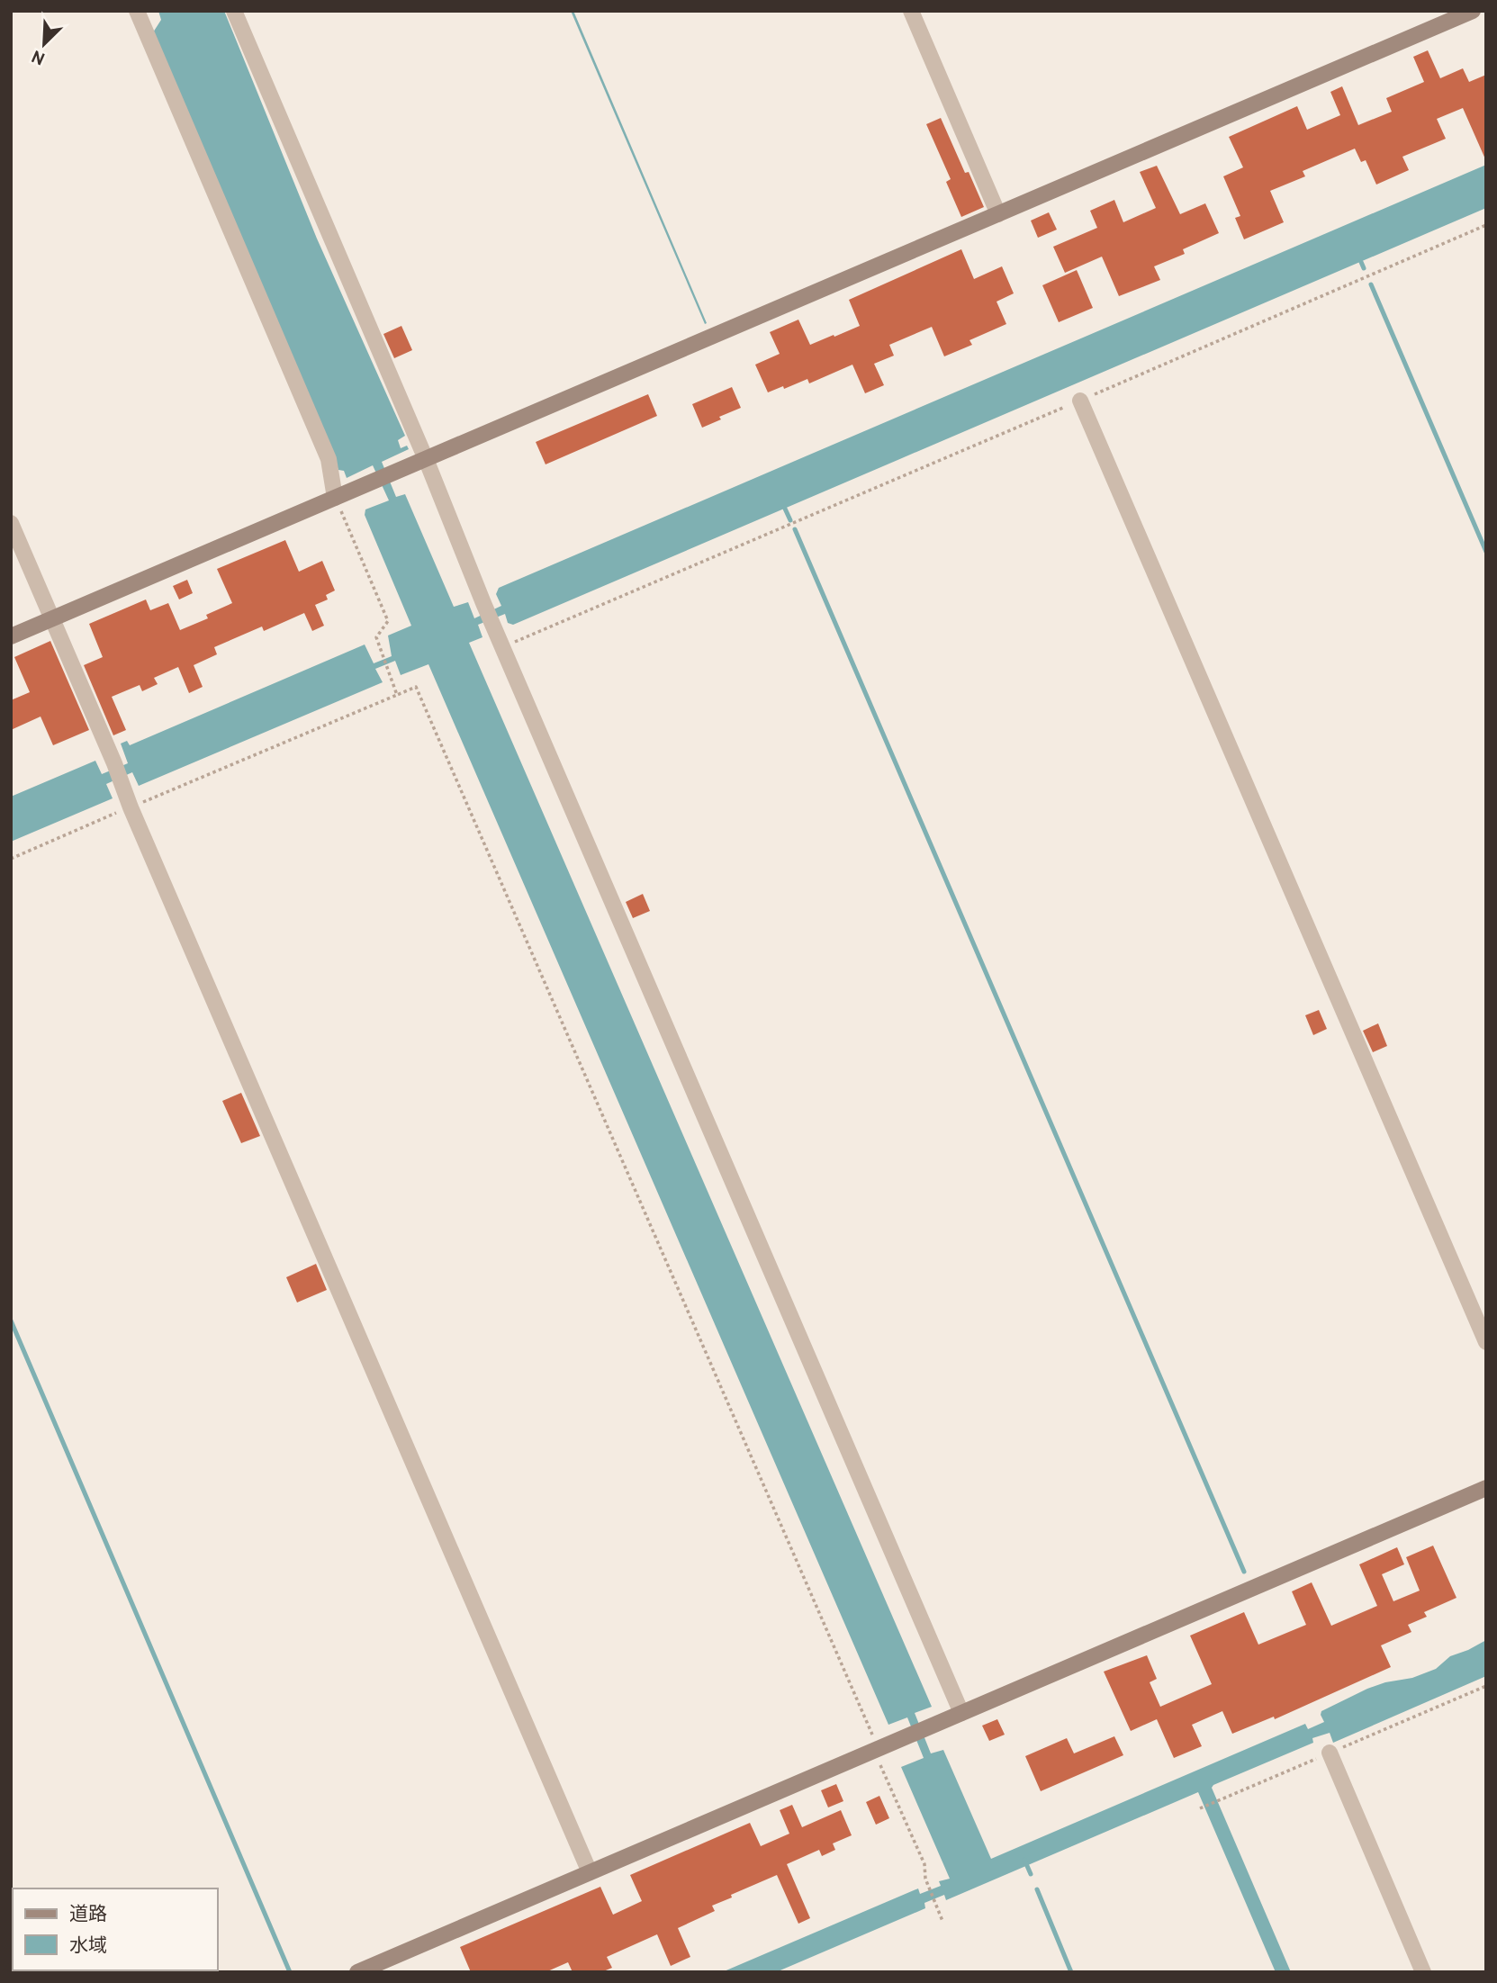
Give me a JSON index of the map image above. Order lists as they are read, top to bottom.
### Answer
{
  "legend": ["道路", "水域"],
  "north": "bottom left"
}
